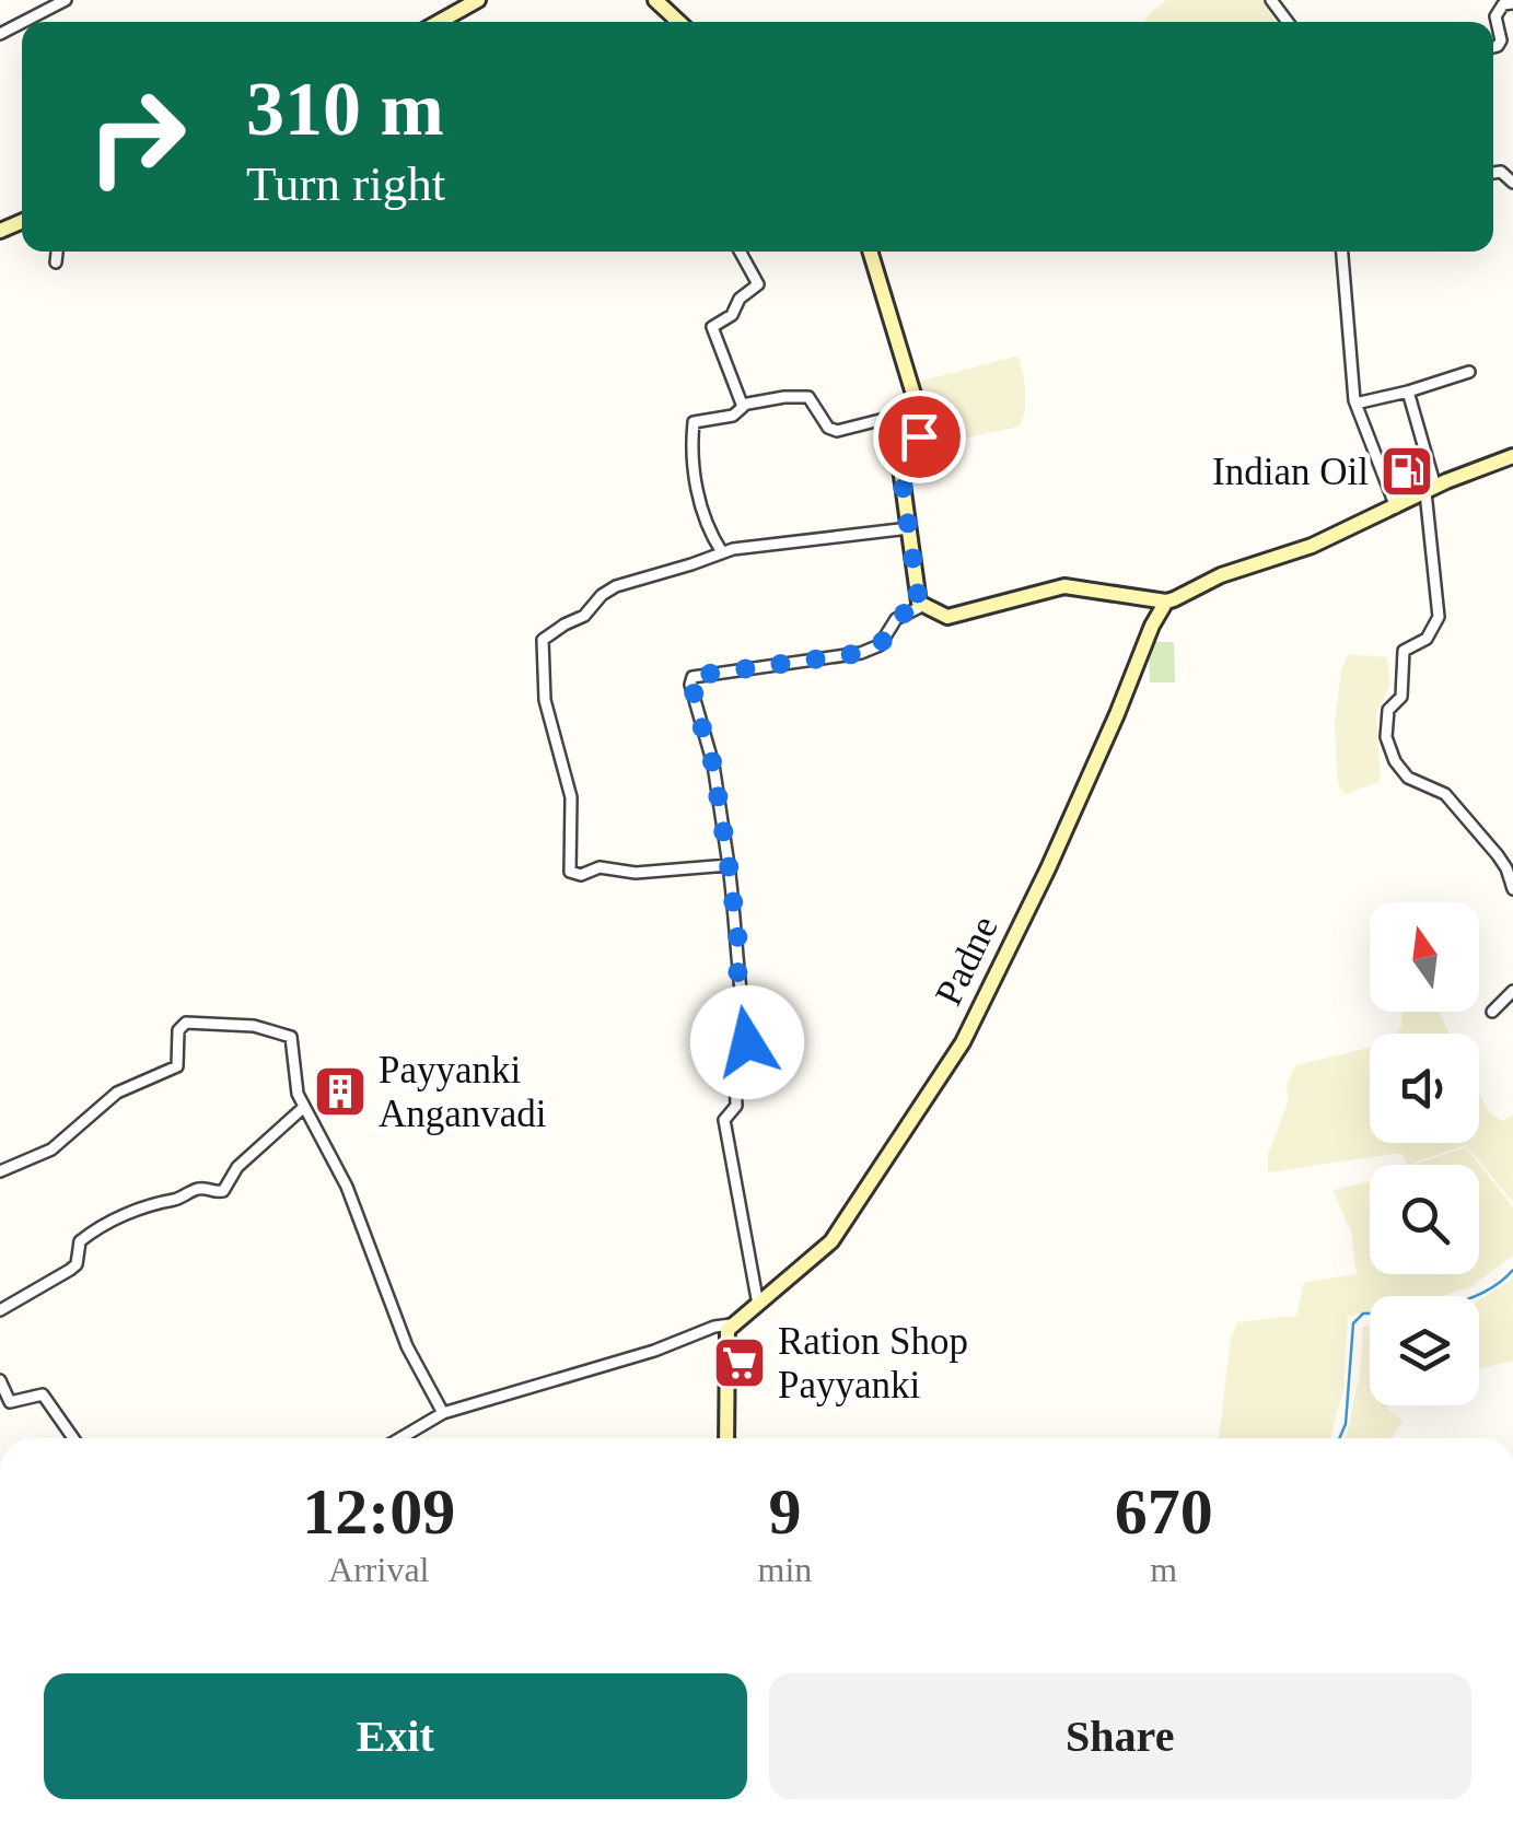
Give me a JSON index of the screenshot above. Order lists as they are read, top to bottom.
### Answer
{
  "streets": {
    "main road": ["Padne"]
  },
  "places": {
    "fuel station": ["Indian Oil"],
    "building": ["Payyanki Anganvadi"],
    "supermarket": ["Ration Shop Payyanki"]
  },
  "north": "top",
  "page": {
    "turn": ["310 m", "Turn right"],
    "eta": [
      "12:09",
      "Arrival",
      "9",
      "min",
      "670",
      "m"
    ],
    "buttons": ["Exit", "Share"]
  }
}
